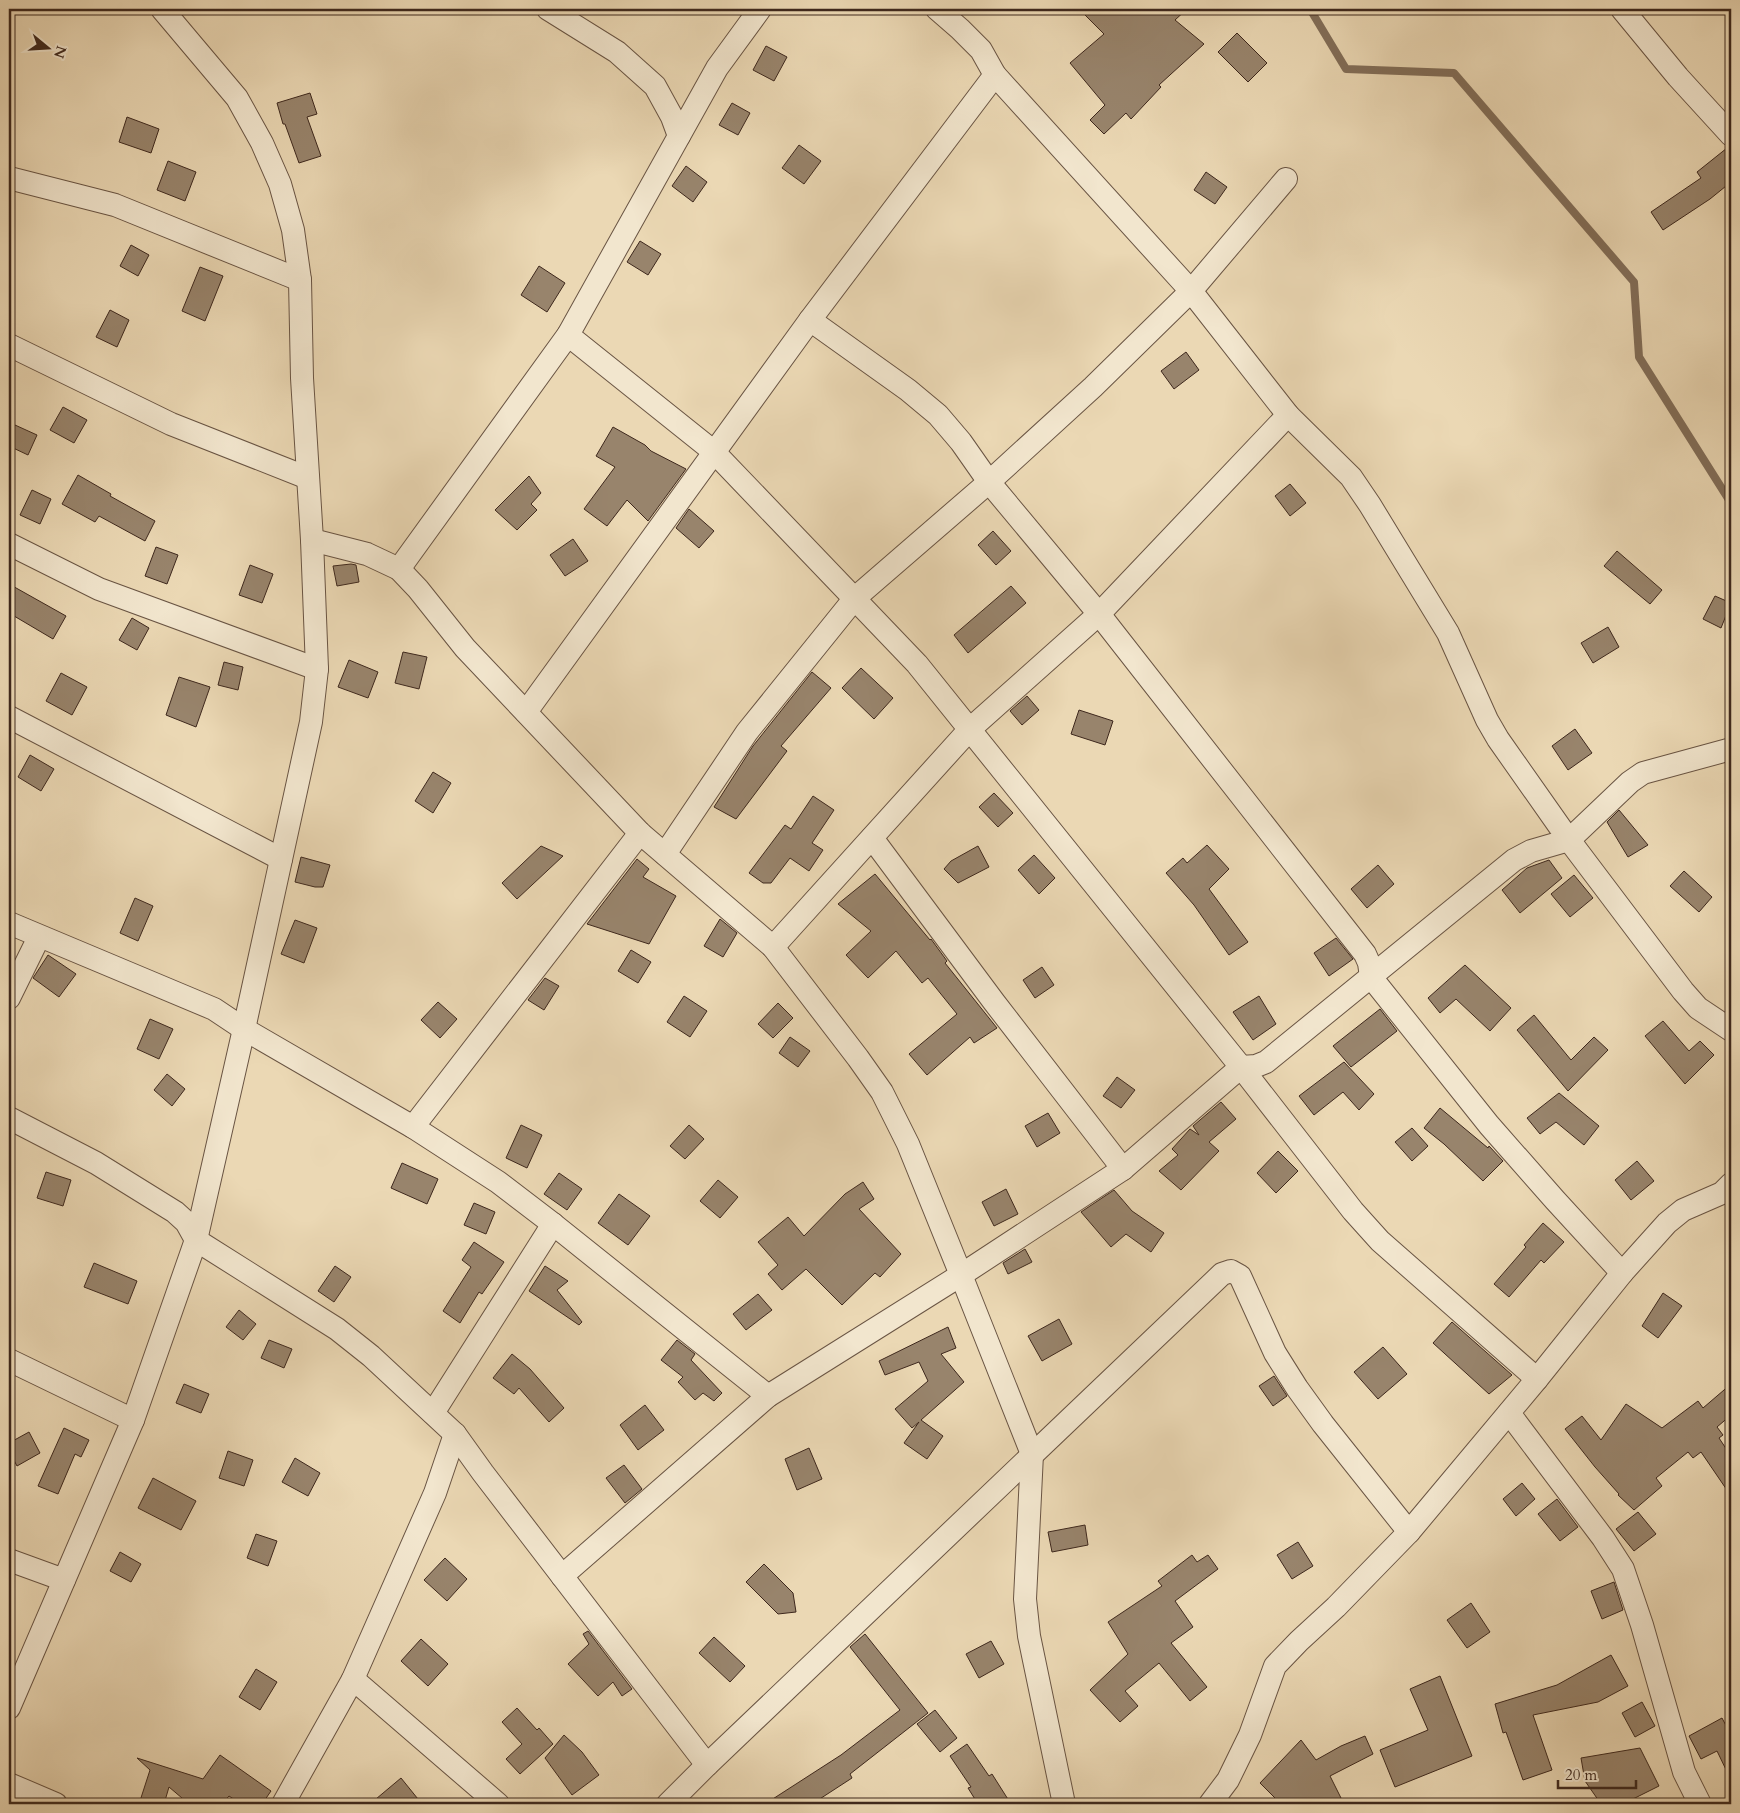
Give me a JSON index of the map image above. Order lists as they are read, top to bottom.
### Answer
{
  "scale_bar": "20 m",
  "north": "right"
}
